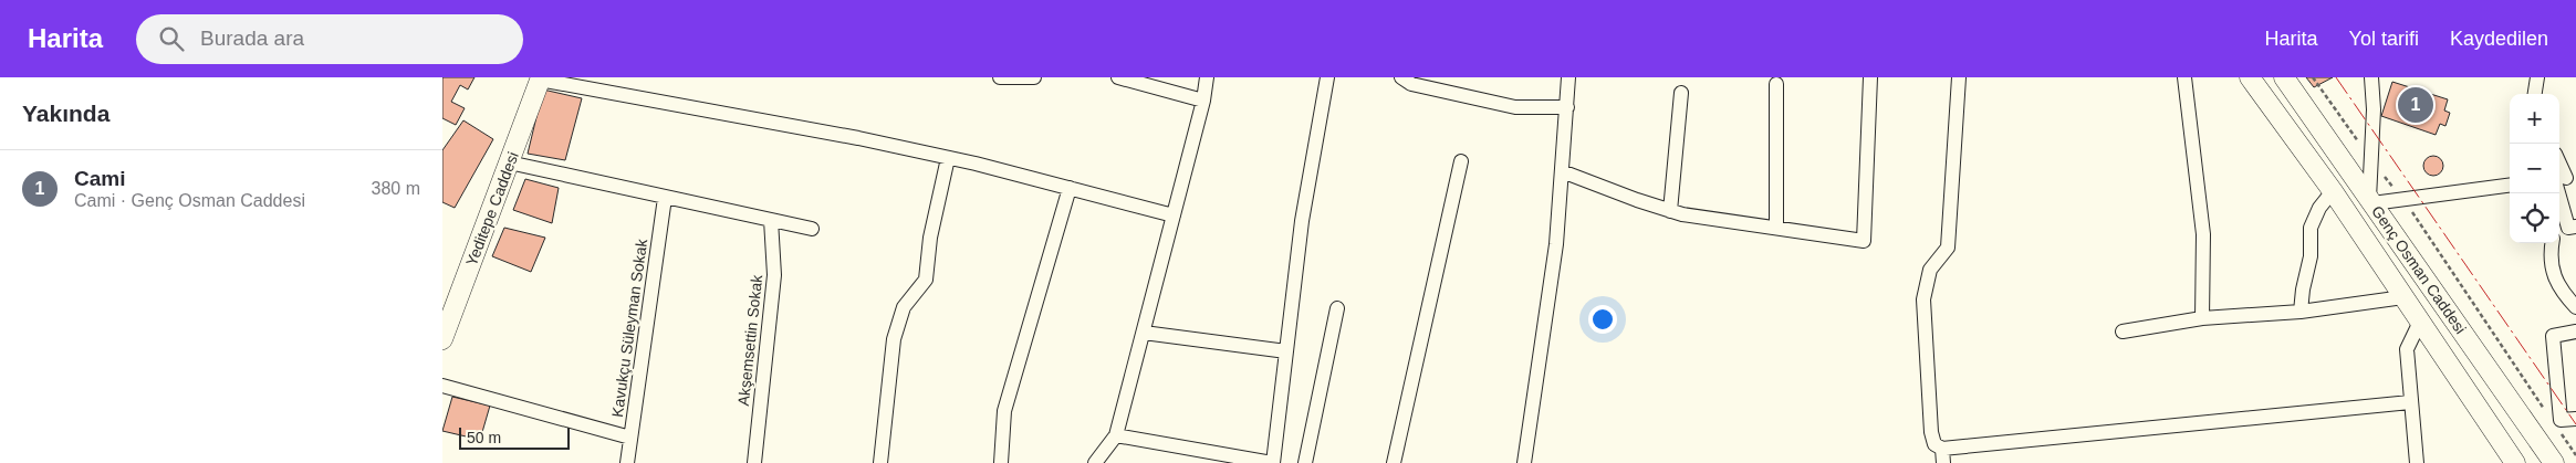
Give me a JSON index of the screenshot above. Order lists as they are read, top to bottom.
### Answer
{
  "streets": {
    "main road": ["Yeditepe Caddesi", "Genç Osman Caddesi"],
    "street": ["Kavukçu Süleyman Sokak", "Akşemsettin Sokak"]
  },
  "scale_bar": "50 m",
  "page": {
    "header": "Harita",
    "search": "Burada ara",
    "nav": ["Harita", "Yol tarifi", "Kaydedilen"],
    "heading": "Yakında",
    "pins": "1",
    "map_buttons": ["+", "−"],
    "list": [
      {
        "mark": "1",
        "name": "Cami",
        "note": "Cami · Genç Osman Caddesi",
        "value": "380 m"
      }
    ],
    "scale": "50 m"
  }
}
